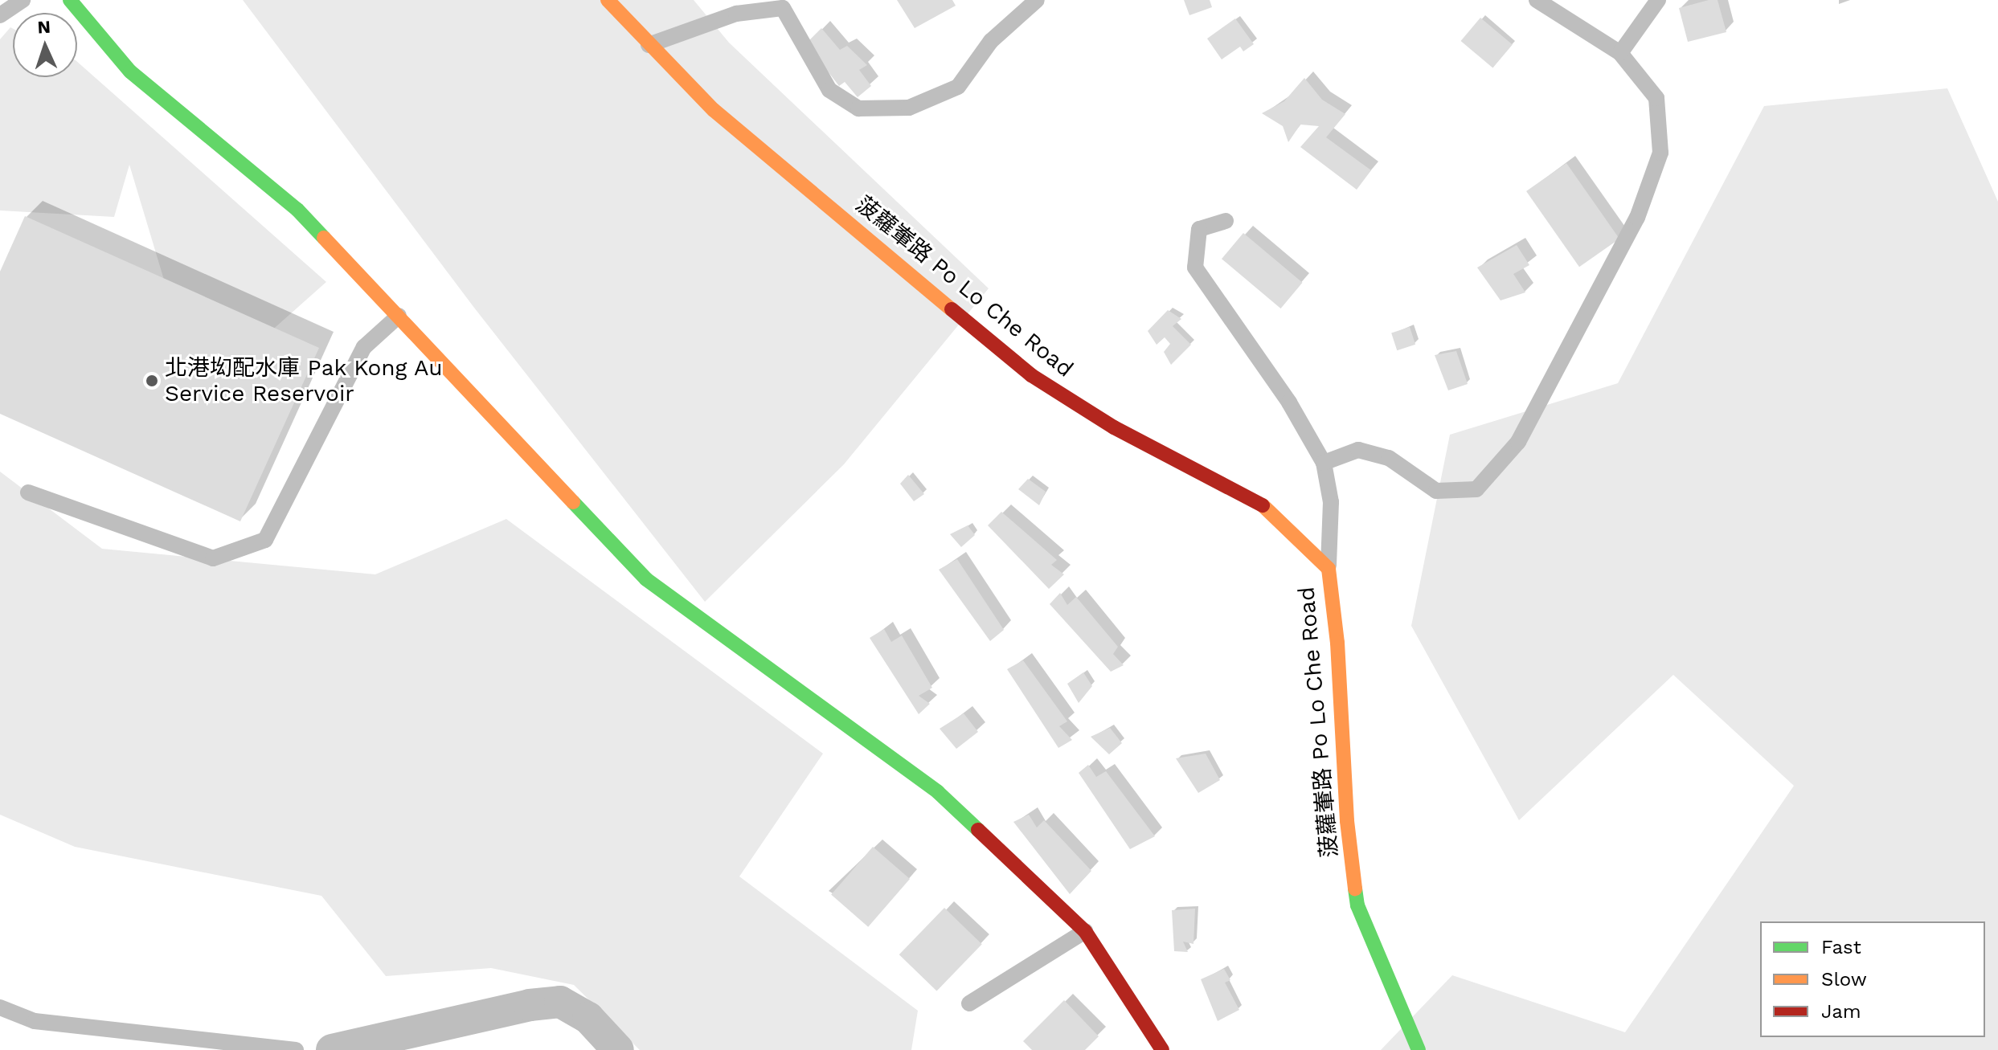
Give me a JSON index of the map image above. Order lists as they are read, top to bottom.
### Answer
{
  "streets": {
    "street": ["菠蘿輋路 Po Lo Che Road"]
  },
  "places": ["北港㘭配水庫 Pak Kong Au Service Reservoir"],
  "legend": ["Fast", "Slow", "Jam"],
  "north": "top"
}
